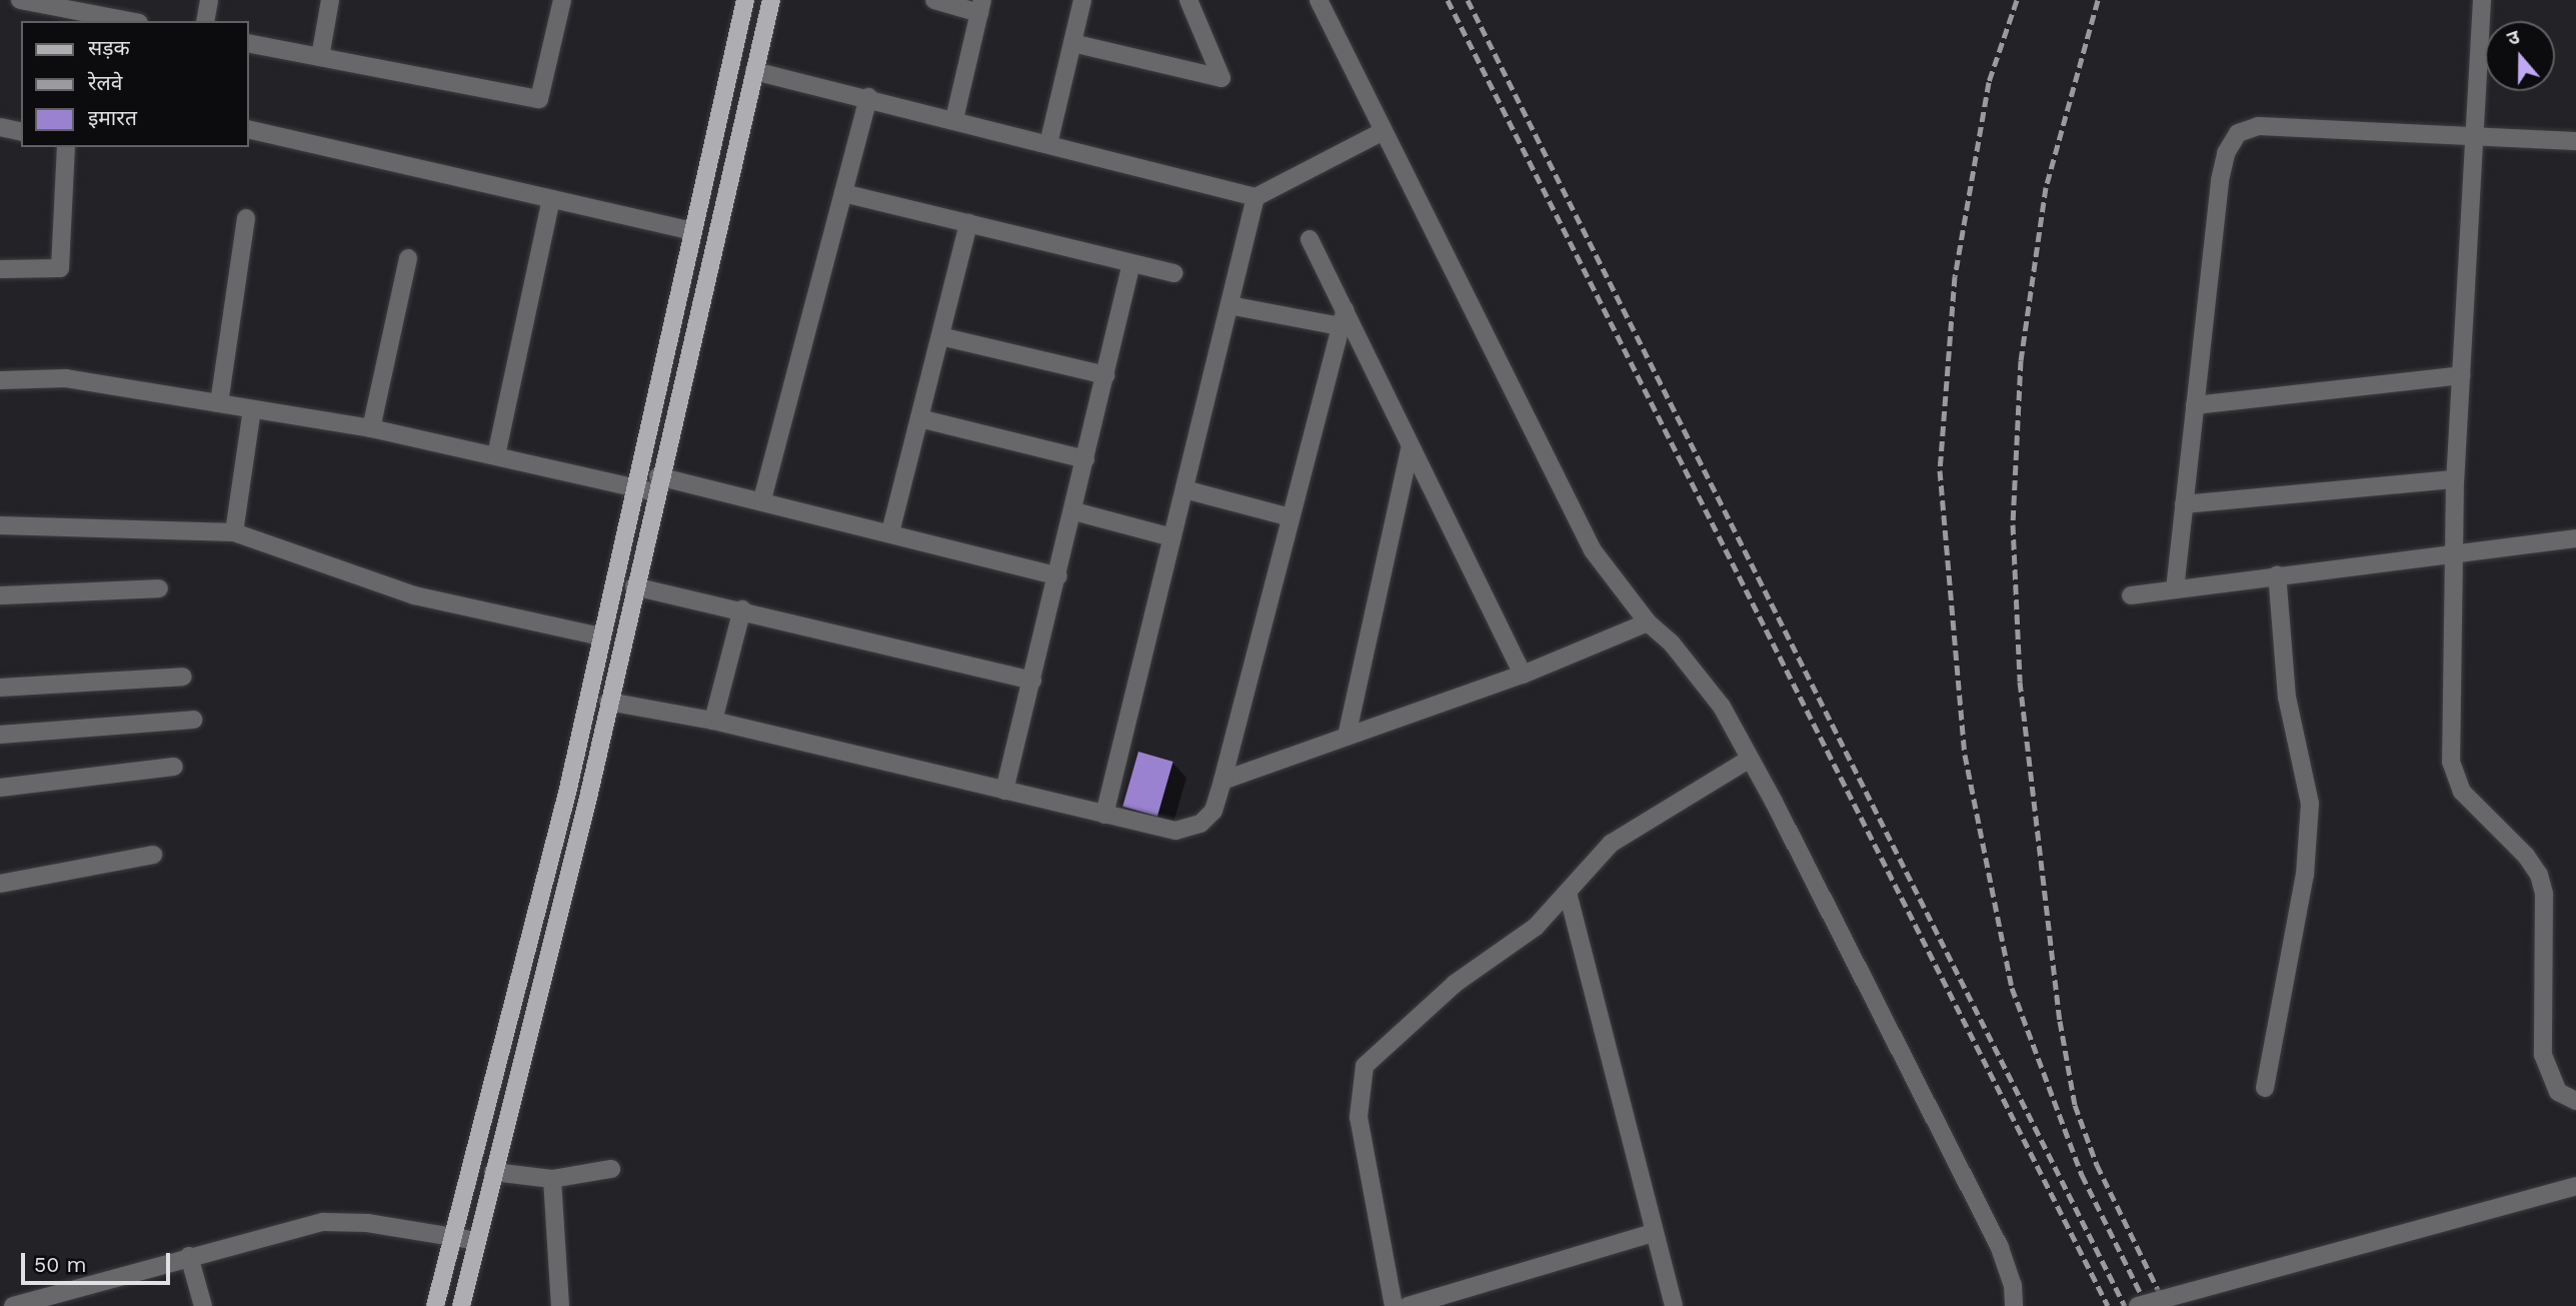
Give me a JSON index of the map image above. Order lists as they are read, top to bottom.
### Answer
{
  "legend": ["सड़क", "रेलवे", "इमारत"],
  "scale_bar": "50 m",
  "north": "top"
}
